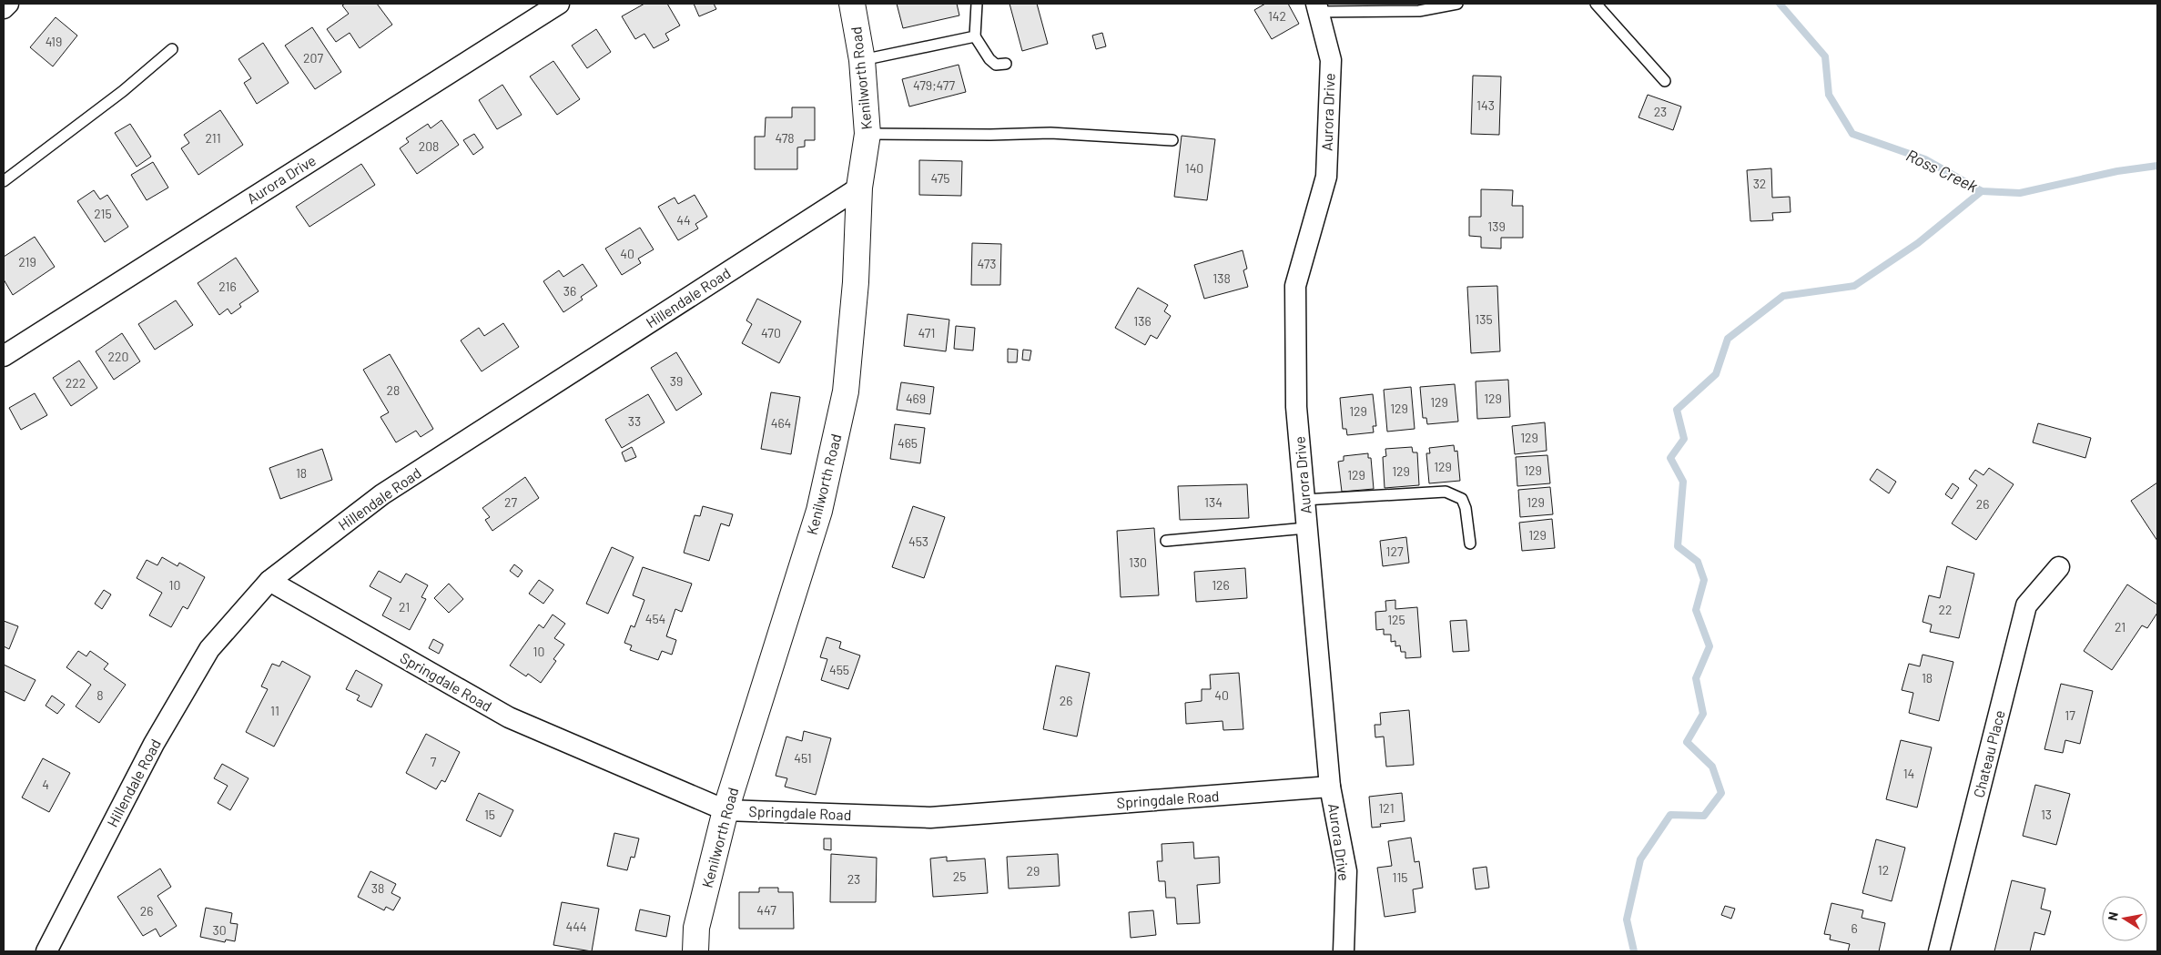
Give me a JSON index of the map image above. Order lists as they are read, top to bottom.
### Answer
{
  "streets": {
    "street": [
      "Kenilworth Road",
      "Aurora Drive",
      "Hillendale Road",
      "Springdale Road",
      "Chateau Place"
    ]
  },
  "crossings": [
    ["Kenilworth Road", "Hillendale Road"],
    ["Kenilworth Road", "Springdale Road"],
    ["Aurora Drive", "Springdale Road"],
    ["Hillendale Road", "Springdale Road"]
  ],
  "water": ["Ross Creek"],
  "house_numbers": [
    "142",
    "419",
    "207",
    "479;477",
    "143",
    "23",
    "211",
    "478",
    "208",
    "140",
    "475",
    "32",
    "215",
    "44",
    "139",
    "40",
    "219",
    "473",
    "138",
    "216",
    "36",
    "135",
    "136",
    "470",
    "471",
    "220",
    "39",
    "222",
    "28",
    "469",
    "129",
    "129",
    "129",
    "129",
    "33",
    "464",
    "129",
    "465",
    "129",
    "129",
    "129",
    "18",
    "129",
    "27",
    "134",
    "129",
    "26",
    "129",
    "453",
    "127",
    "130",
    "10",
    "126",
    "21",
    "22",
    "454",
    "125",
    "21",
    "10",
    "455",
    "18",
    "8",
    "40",
    "26",
    "11",
    "17",
    "451",
    "7",
    "14",
    "4",
    "121",
    "15",
    "13",
    "12",
    "29",
    "25",
    "115",
    "23",
    "38",
    "447",
    "26",
    "444",
    "6",
    "30"
  ],
  "north": "left"
}
